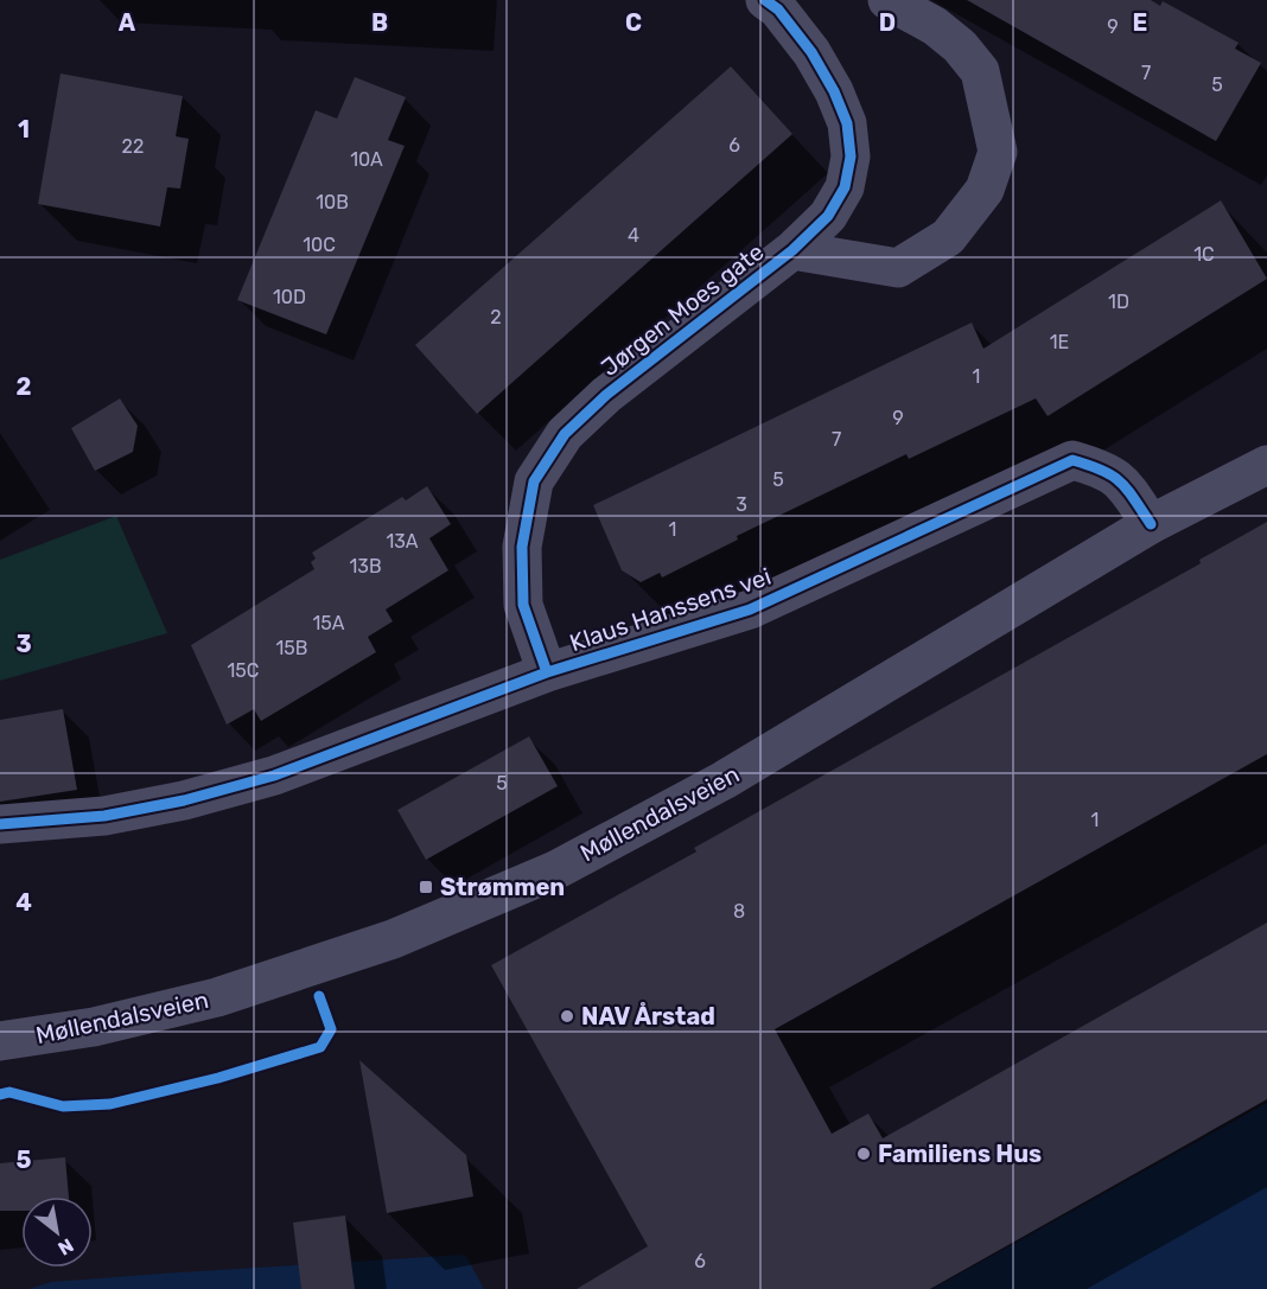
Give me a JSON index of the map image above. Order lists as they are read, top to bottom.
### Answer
{
  "streets": {
    "street": ["Jørgen Moes gate", "Klaus Hanssens vei", "Møllendalsveien"]
  },
  "crossings": [
    ["Jørgen Moes gate", "Klaus Hanssens vei"],
    ["Klaus Hanssens vei", "Møllendalsveien"]
  ],
  "places": {
    "transit": ["Strømmen"],
    "other": ["NAV Årstad", "Familiens Hus"]
  },
  "house_numbers": [
    "9",
    "7",
    "5",
    "6",
    "22",
    "10A",
    "10B",
    "4",
    "10C",
    "1C",
    "10D",
    "1D",
    "2",
    "1E",
    "1",
    "9",
    "7",
    "5",
    "3",
    "1",
    "13A",
    "13B",
    "15A",
    "15B",
    "15C",
    "5",
    "1",
    "8",
    "6"
  ],
  "north": "bottom right",
  "grid": {
    "columns": [
      "A",
      "B",
      "C",
      "D",
      "E"
    ],
    "rows": [
      "1",
      "2",
      "3",
      "4",
      "5"
    ]
  }
}
